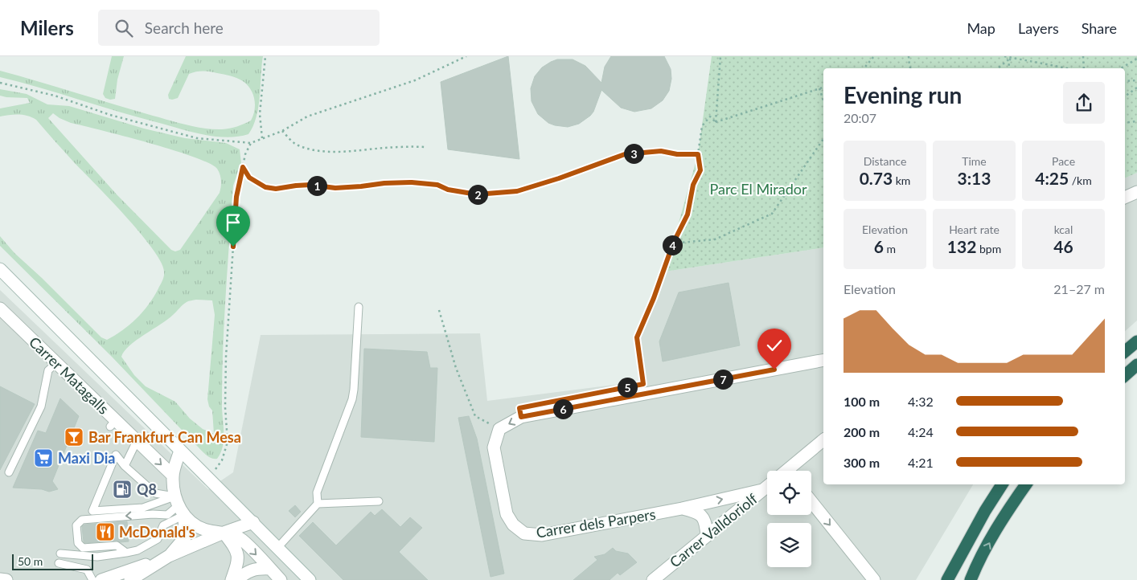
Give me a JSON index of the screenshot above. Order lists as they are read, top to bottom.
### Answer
{
  "streets": {
    "street": ["Carrer Matagalls", "Carrer dels Parpers", "Carrer Valldoriolf"]
  },
  "crossings": [
    ["Carrer dels Parpers", "Carrer Valldoriolf"]
  ],
  "parks": ["Parc El Mirador"],
  "places": {
    "bar": ["Bar Frankfurt Can Mesa"],
    "supermarket": ["Maxi Dia"],
    "fuel station": ["Q8"],
    "restaurant": ["McDonald's"]
  },
  "scale_bar": "50 m",
  "page": {
    "header": "Milers",
    "search": "Search here",
    "nav": ["Map", "Layers", "Share"],
    "heading": ["Evening run", "20:07"],
    "stats": [
      ["Distance", "0.73 km"],
      ["Time", "3:13"],
      ["Pace", "4:25 /km"],
      ["Elevation", "6 m"],
      ["Heart rate", "132 bpm"],
      ["kcal", "46"]
    ],
    "pins": [
      "3",
      "1",
      "2",
      "4",
      "7",
      "5",
      "6"
    ],
    "chart": ["Elevation", "21–27 m"],
    "list": [
      {
        "name": "100 m",
        "note": "4:32"
      },
      {
        "name": "200 m",
        "note": "4:24"
      },
      {
        "name": "300 m",
        "note": "4:21"
      }
    ],
    "scale": "50 m"
  }
}
